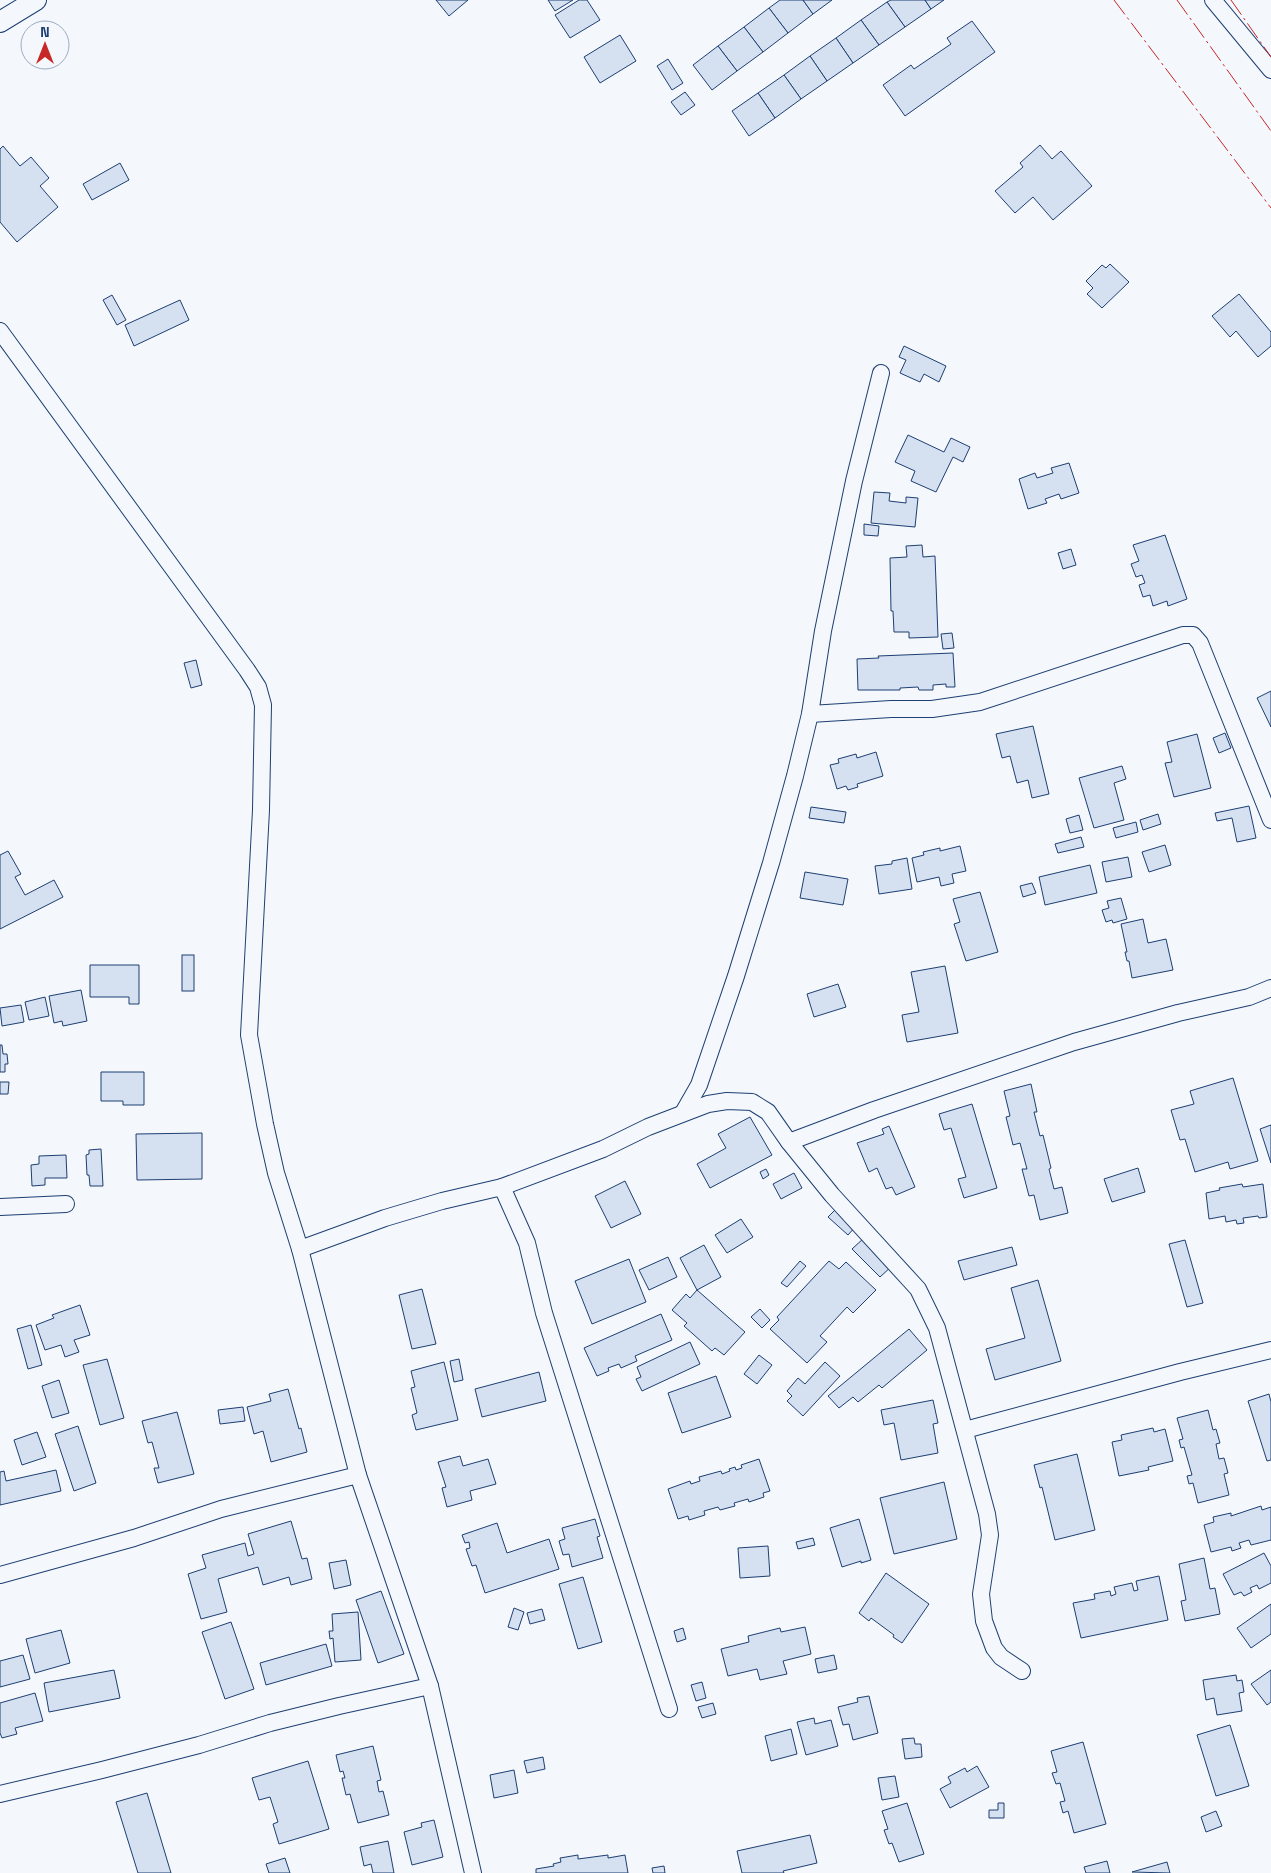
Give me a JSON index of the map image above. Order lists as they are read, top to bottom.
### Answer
{
  "north": "top"
}
